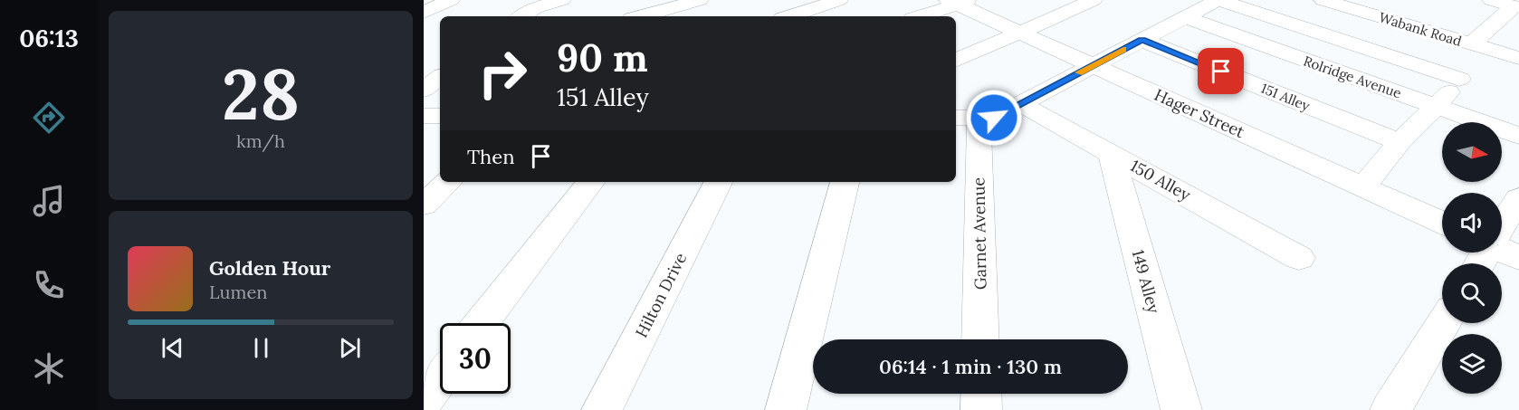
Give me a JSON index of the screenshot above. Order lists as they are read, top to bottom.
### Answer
{
  "streets": {
    "street": [
      "Wabank Road",
      "Rolridge Avenue",
      "151 Alley",
      "Hager Street",
      "150 Alley",
      "Garnet Avenue",
      "149 Alley",
      "Hilton Drive"
    ]
  },
  "crossings": [
    ["150 Alley", "149 Alley"]
  ],
  "north": "right",
  "page": {
    "tabs": "06:13",
    "tile": ["28", "km/h"],
    "turn": ["90 m", "151 Alley"],
    "then": "Then",
    "song": ["Golden Hour", "Lumen"],
    "limit": "30",
    "trip": "06:14 · 1 min · 130 m"
  }
}
